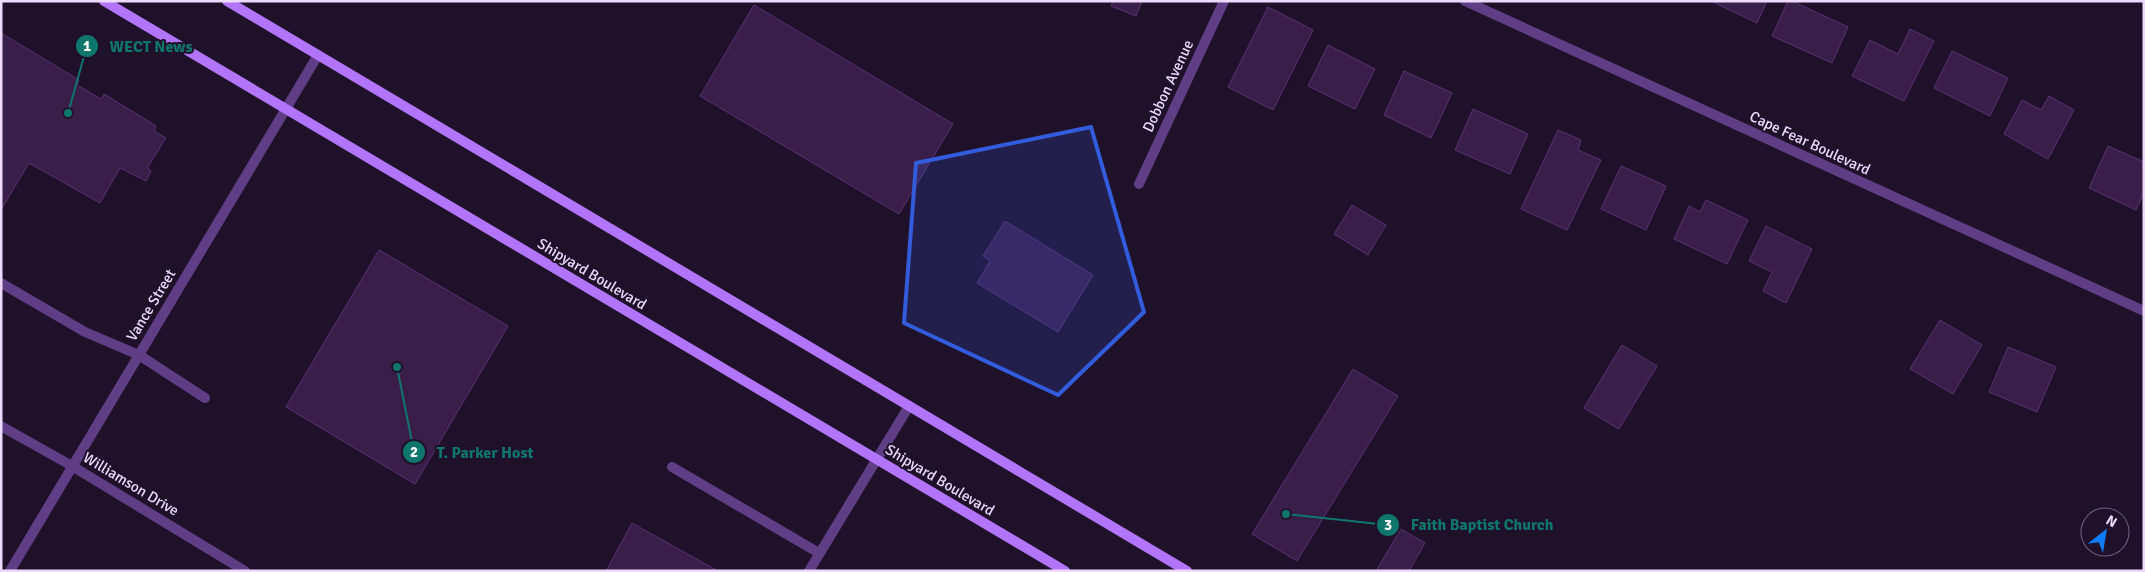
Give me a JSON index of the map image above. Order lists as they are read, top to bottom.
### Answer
{
  "streets": {
    "main road": ["Shipyard Boulevard"],
    "street": [
      "Dobbon Avenue",
      "Cape Fear Boulevard",
      "Vance Street",
      "Williamson Drive"
    ]
  },
  "crossings": [
    ["Shipyard Boulevard", "Vance Street"],
    ["Vance Street", "Williamson Drive"]
  ],
  "places": ["WECT News", "T. Parker Host", "Faith Baptist Church"],
  "north": "top right"
}
